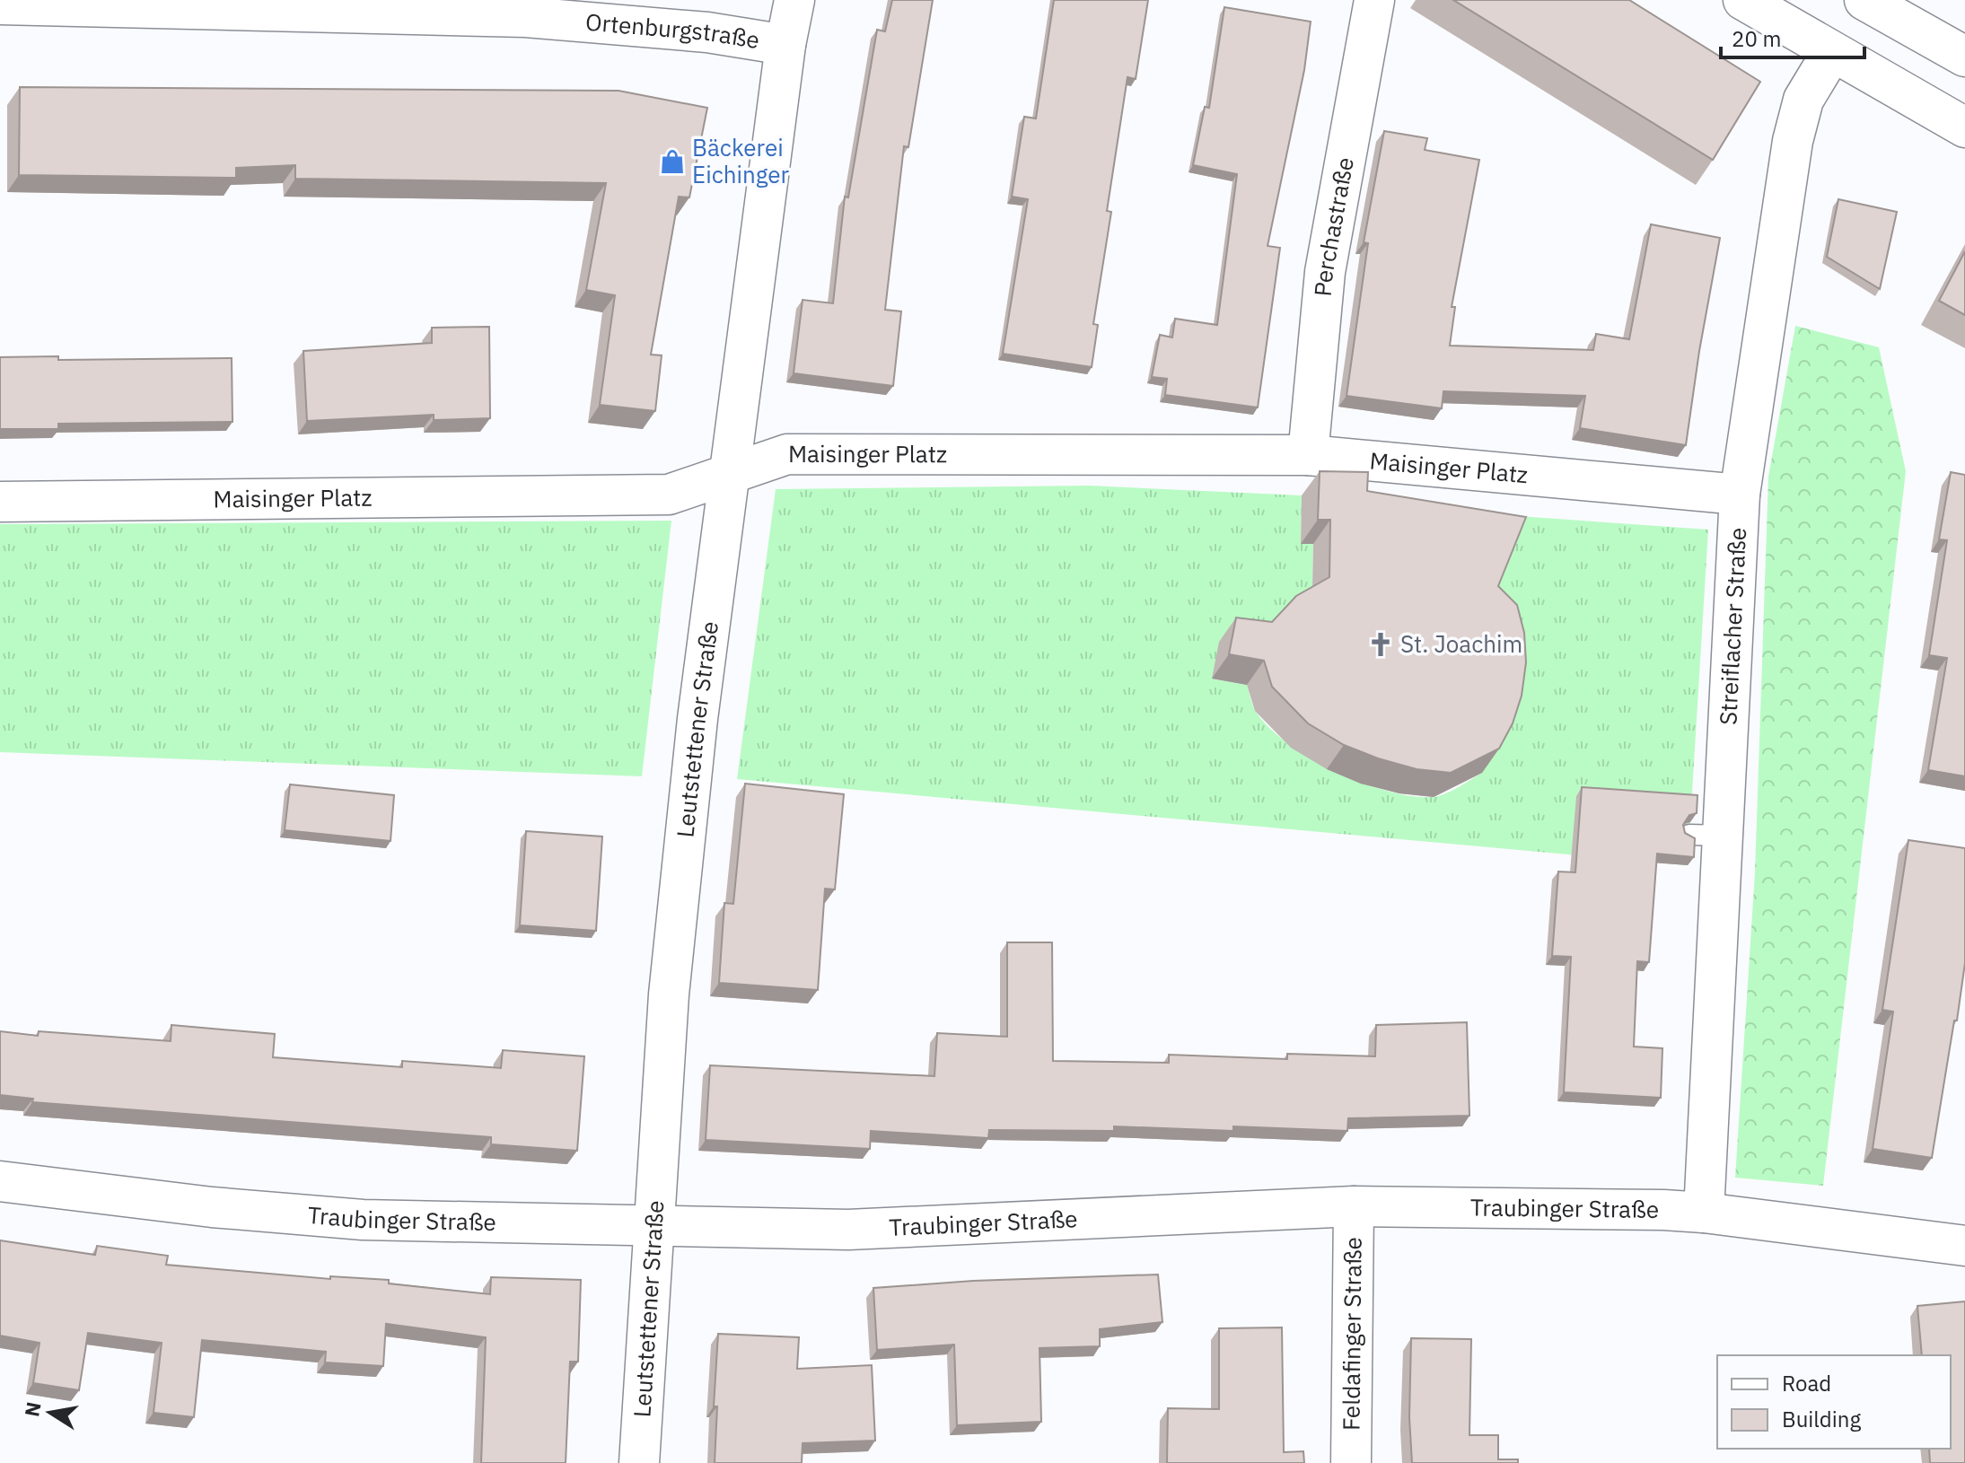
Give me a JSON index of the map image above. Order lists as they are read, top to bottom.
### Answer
{
  "streets": {
    "street": [
      "Ortenburgstraße",
      "Perchastraße",
      "Maisinger Platz",
      "Streiflacher Straße",
      "Leutstettener Straße",
      "Traubinger Straße",
      "Feldafinger Straße"
    ]
  },
  "crossings": [
    ["Ortenburgstraße", "Leutstettener Straße"],
    ["Perchastraße", "Maisinger Platz"],
    ["Maisinger Platz", "Streiflacher Straße"],
    ["Maisinger Platz", "Leutstettener Straße"],
    ["Streiflacher Straße", "Traubinger Straße"],
    ["Leutstettener Straße", "Traubinger Straße"],
    ["Traubinger Straße", "Feldafinger Straße"]
  ],
  "places": {
    "shop": ["Bäckerei Eichinger"],
    "church": ["St. Joachim"]
  },
  "legend": ["Road", "Building"],
  "scale_bar": "20 m",
  "north": "left"
}
